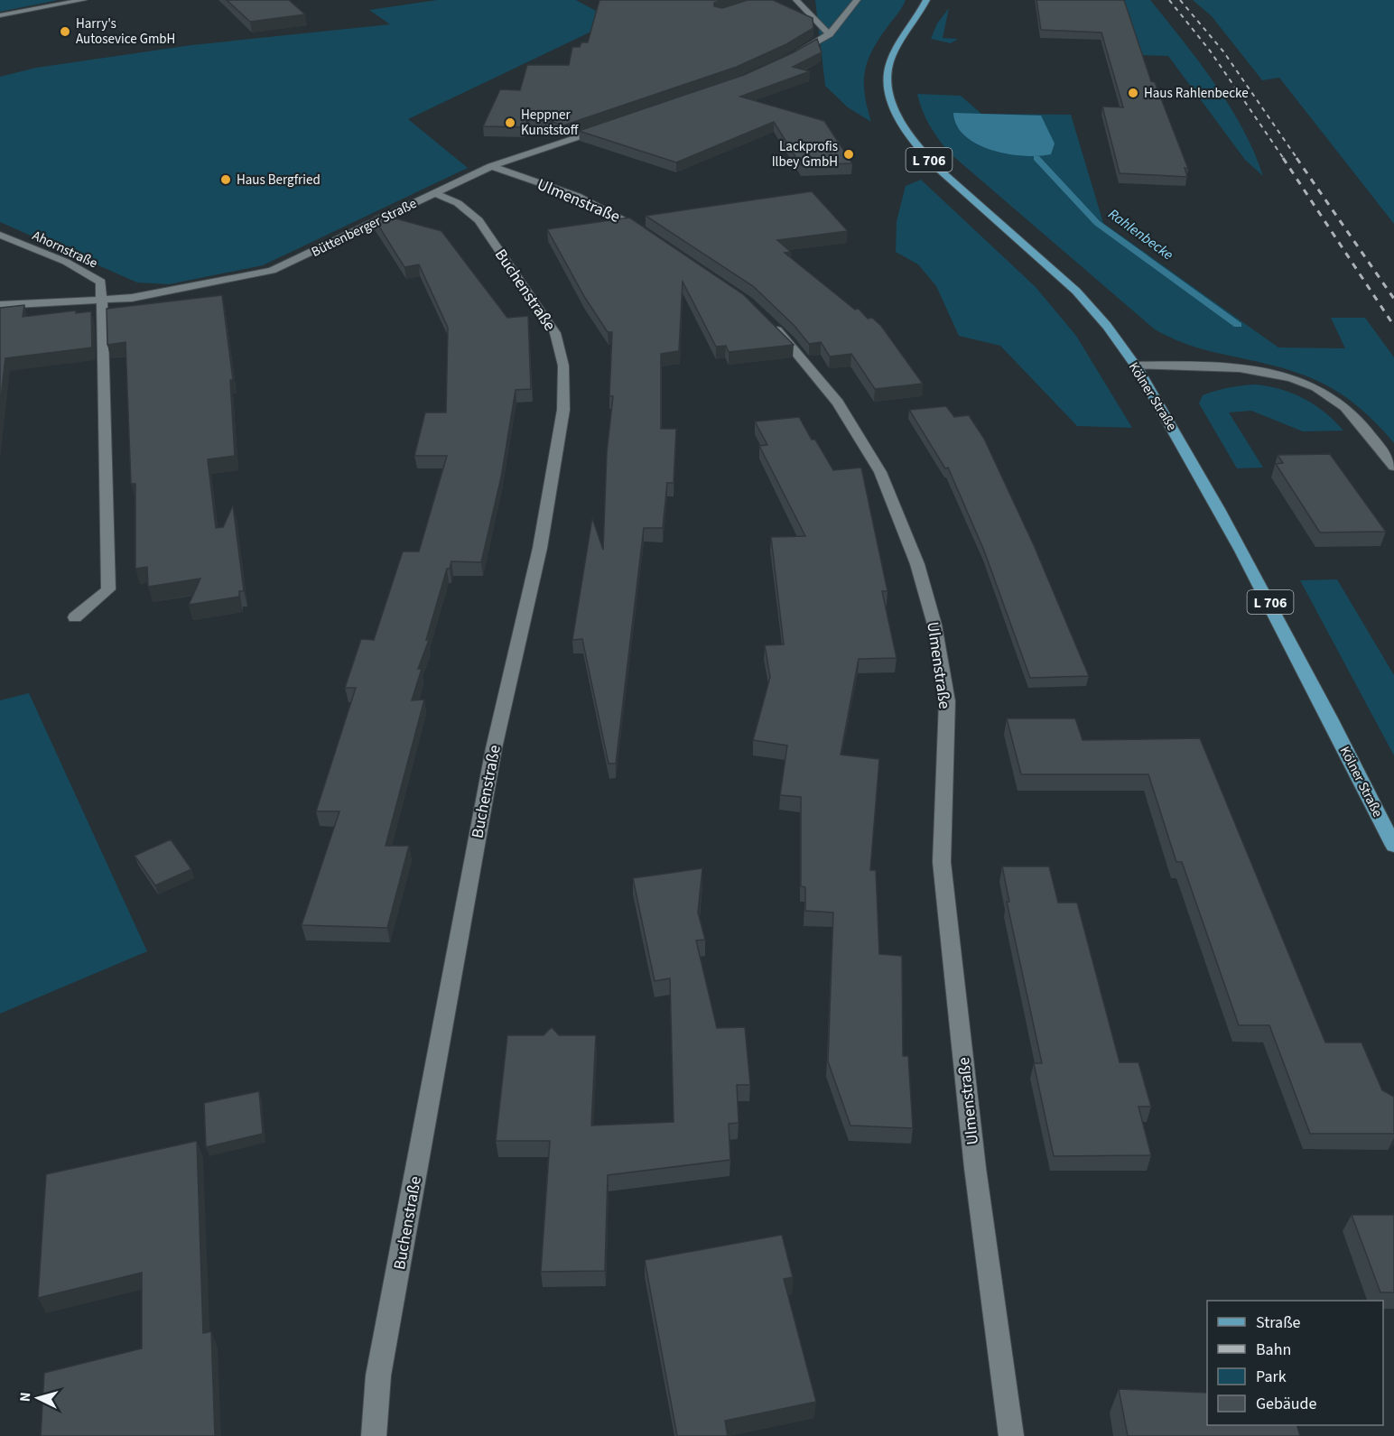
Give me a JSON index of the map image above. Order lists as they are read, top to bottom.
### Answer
{
  "streets": {
    "main road": ["L 706", "Kölner Straße"],
    "street": [
      "Ulmenstraße",
      "Büttenberger Straße",
      "Ahornstraße",
      "Buchenstraße"
    ]
  },
  "crossings": [
    ["Ulmenstraße", "Büttenberger Straße"],
    ["Büttenberger Straße", "Ahornstraße"],
    ["Büttenberger Straße", "Buchenstraße"]
  ],
  "water": ["Rahlenbecke"],
  "places": [
    "Harry's Autosevice GmbH",
    "Haus Rahlenbecke",
    "Heppner Kunststoff",
    "Lackprofis Ilbey GmbH",
    "Haus Bergfried"
  ],
  "legend": [
    "Straße",
    "Bahn",
    "Park",
    "Gebäude"
  ],
  "north": "left"
}
